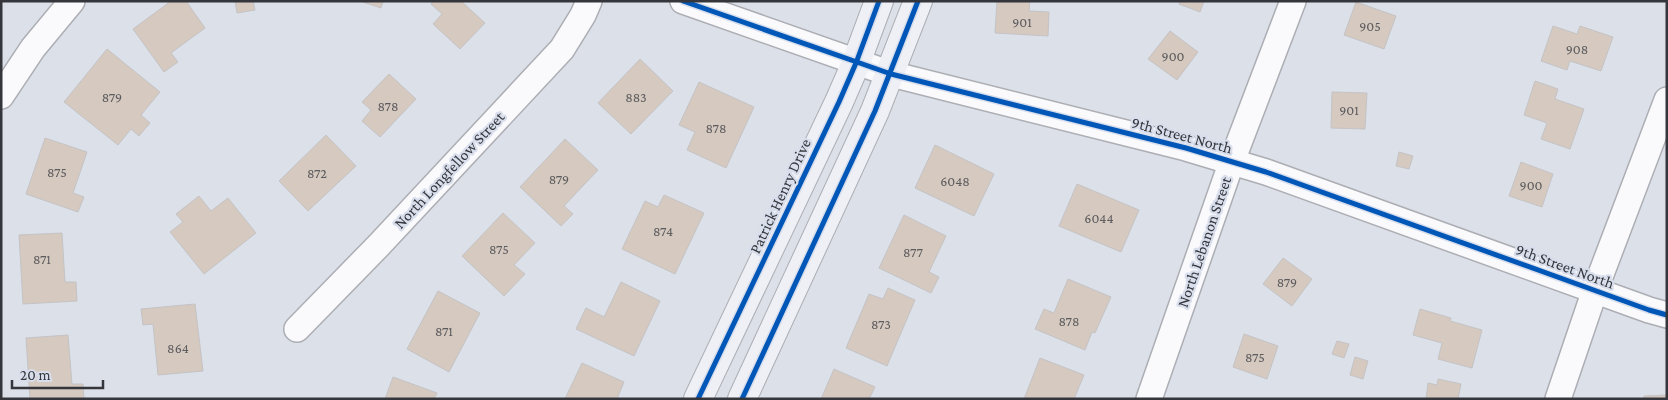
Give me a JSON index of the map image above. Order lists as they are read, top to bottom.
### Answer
{
  "streets": {
    "street": [
      "9th Street North",
      "North Longfellow Street",
      "Patrick Henry Drive",
      "North Lebanon Street"
    ]
  },
  "crossings": [
    ["9th Street North", "Patrick Henry Drive"],
    ["9th Street North", "North Lebanon Street"]
  ],
  "house_numbers": [
    "901",
    "905",
    "908",
    "900",
    "879",
    "883",
    "878",
    "901",
    "878",
    "875",
    "872",
    "879",
    "6048",
    "900",
    "6044",
    "874",
    "875",
    "877",
    "871",
    "879",
    "878",
    "873",
    "871",
    "864",
    "875"
  ],
  "scale_bar": "20 m"
}
